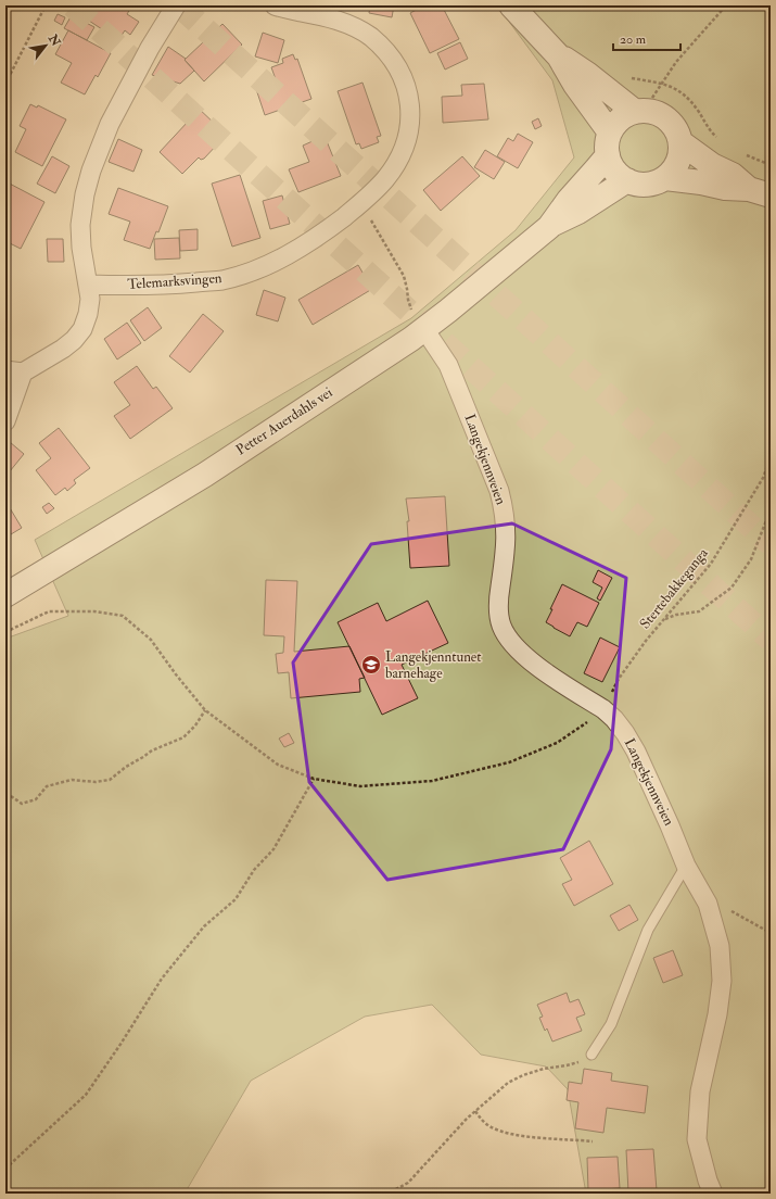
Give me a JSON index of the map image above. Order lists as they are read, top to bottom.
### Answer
{
  "streets": {
    "street": ["Telemarksvingen", "Petter Auerdahls vei", "Langekjennveien"],
    "path": ["Stertebakkeganga"]
  },
  "crossings": [
    ["Petter Auerdahls vei", "Langekjennveien"],
    ["Langekjennveien", "Stertebakkeganga"]
  ],
  "places": {
    "school or university": ["Langekjenntunet barnehage"]
  },
  "scale_bar": "20 m",
  "north": "top right"
}
